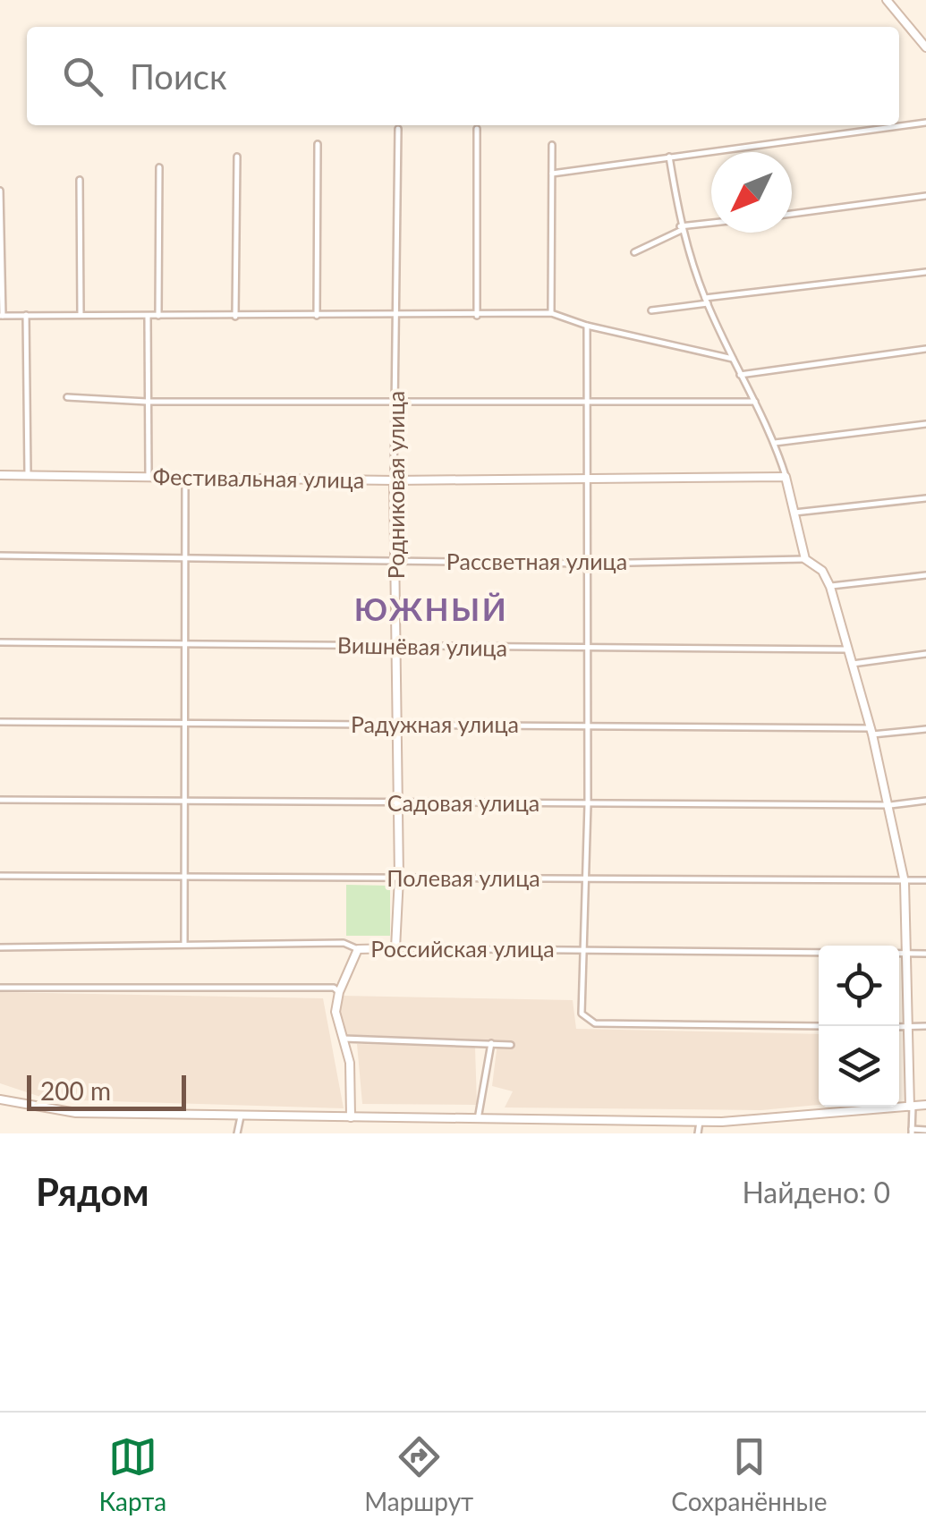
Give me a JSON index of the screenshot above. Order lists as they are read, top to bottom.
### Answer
{
  "streets": {
    "street": [
      "Фестивальная улица",
      "Родниковая улица",
      "Рассветная улица",
      "Вишнёвая улица",
      "Радужная улица",
      "Садовая улица",
      "Полевая улица",
      "Российская улица"
    ]
  },
  "crossings": [
    ["Фестивальная улица", "Родниковая улица"],
    ["Родниковая улица", "Рассветная улица"],
    ["Родниковая улица", "Вишнёвая улица"],
    ["Родниковая улица", "Радужная улица"],
    ["Родниковая улица", "Садовая улица"],
    ["Родниковая улица", "Полевая улица"],
    ["Родниковая улица", "Российская улица"]
  ],
  "districts": ["ЮЖНЫЙ"],
  "scale_bar": "200 m",
  "north": "bottom left",
  "page": {
    "search": "Поиск",
    "scale": "200 m",
    "heading": ["Рядом", "Найдено: 0"],
    "nav": ["Карта", "Маршрут", "Сохранённые"]
  }
}
